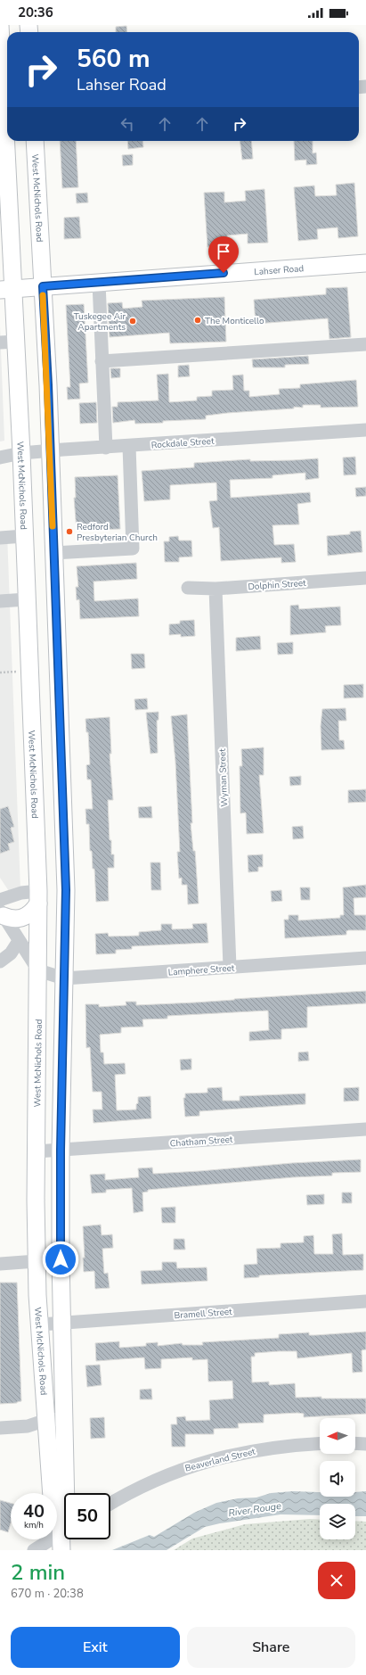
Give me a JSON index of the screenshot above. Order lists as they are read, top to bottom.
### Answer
{
  "streets": {
    "main road": ["West McNichols Road", "Lahser Road"],
    "street": [
      "Rockdale Street",
      "Dolphin Street",
      "Wyman Street",
      "Lamphere Street",
      "Chatham Street",
      "Bramell Street",
      "Beaverland Street"
    ]
  },
  "crossings": [
    ["West McNichols Road", "Lahser Road"],
    ["West McNichols Road", "Rockdale Street"],
    ["West McNichols Road", "Lamphere Street"],
    ["West McNichols Road", "Chatham Street"],
    ["West McNichols Road", "Bramell Street"],
    ["Dolphin Street", "Wyman Street"],
    ["Wyman Street", "Lamphere Street"]
  ],
  "water": ["River Rouge"],
  "places": ["The Monticello", "Tuskegee Air Apartments", "Redford Presbyterian Church"],
  "north": "left",
  "page": {
    "status": "20:36",
    "turn": ["560 m", "Lahser Road"],
    "speed": "40 km/h",
    "limit": "50",
    "heading": ["2 min", "670 m · 20:38"],
    "buttons": ["Exit", "Share"]
  }
}
